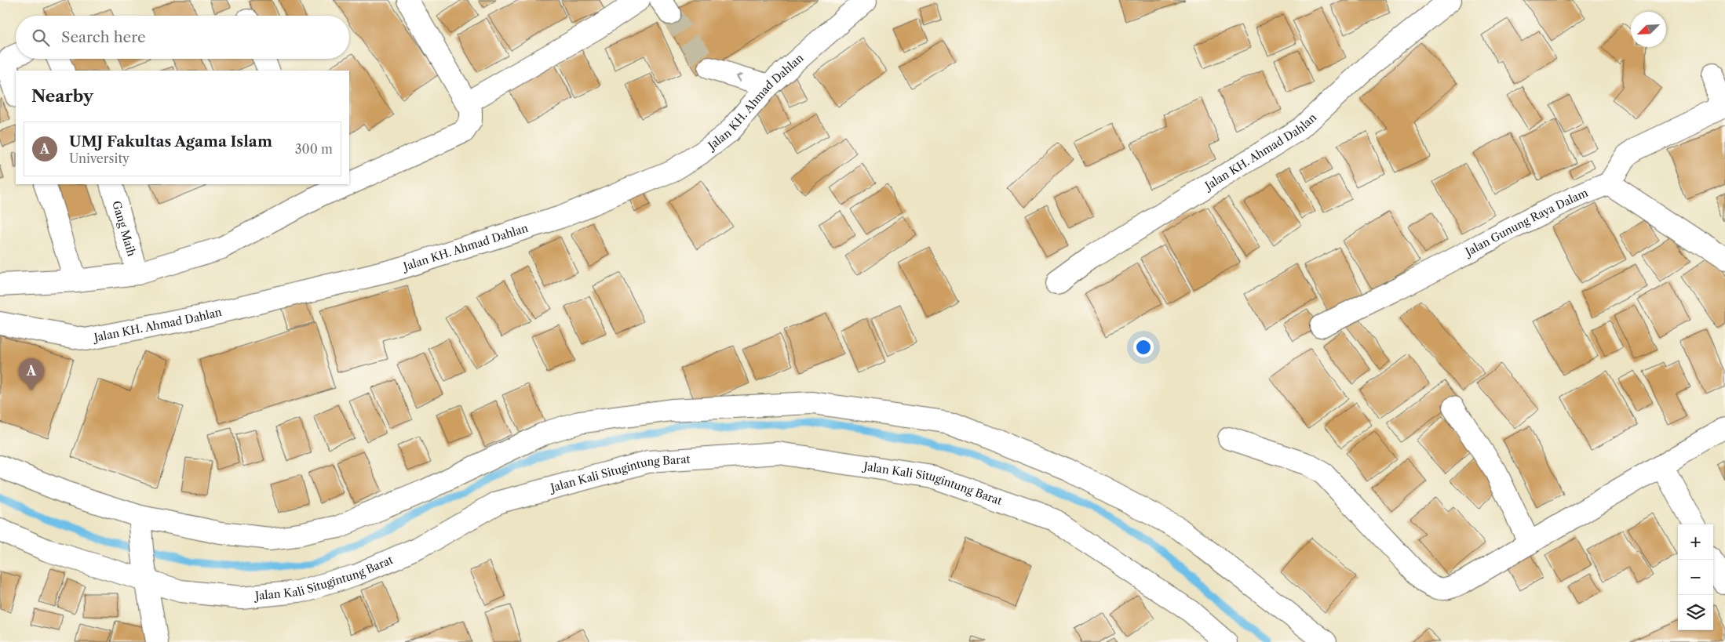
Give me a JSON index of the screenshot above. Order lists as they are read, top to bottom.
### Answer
{
  "streets": {
    "street": [
      "Jalan KH. Ahmad Dahlan",
      "Jalan Gunung Raya Dalam",
      "Gang Maih",
      "Jalan Kali Situgintung Barat"
    ]
  },
  "north": "bottom left",
  "page": {
    "search": "Search here",
    "heading": "Nearby",
    "list": [
      {
        "mark": "A",
        "name": "UMJ Fakultas Agama Islam",
        "note": "University",
        "value": "300 m"
      }
    ],
    "pins": "A",
    "map_buttons": ["+", "−"]
  }
}
